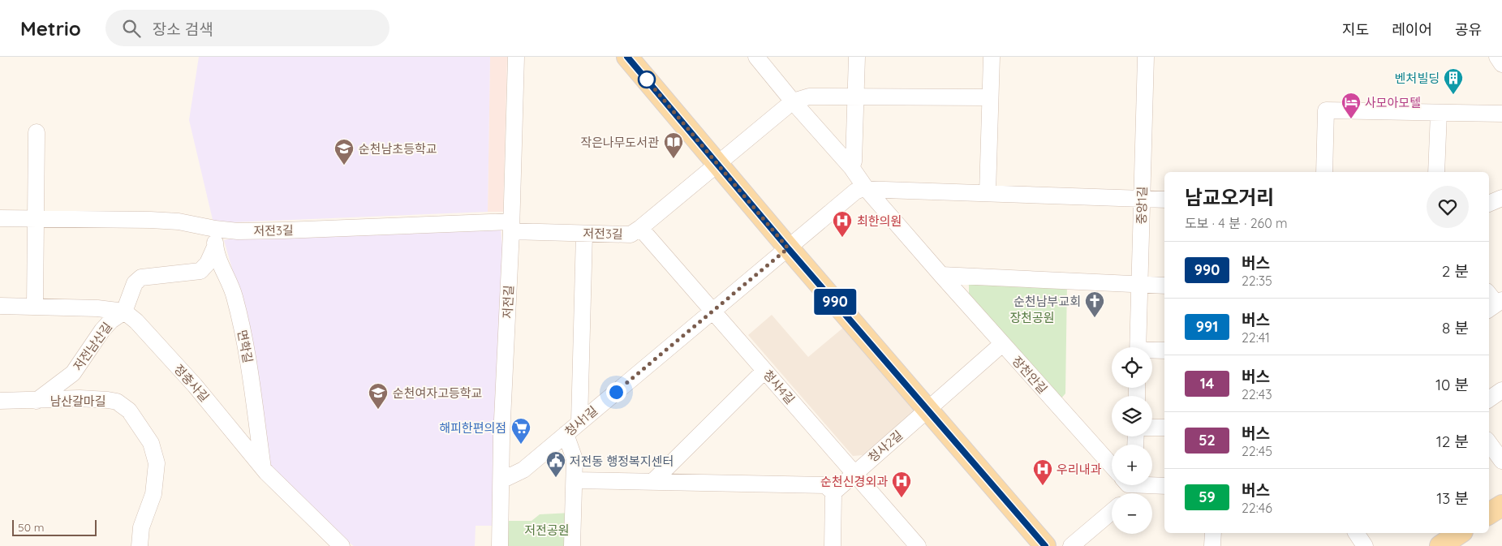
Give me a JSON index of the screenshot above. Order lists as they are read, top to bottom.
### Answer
{
  "streets": {
    "street": [
      "중앙1길",
      "저전3길",
      "저전길",
      "저전남산길",
      "면학길",
      "장천안길",
      "정충사길",
      "청사4길",
      "남산갈마길",
      "청사1길",
      "청사2길"
    ]
  },
  "crossings": [
    ["저전3길", "저전길"],
    ["저전3길", "면학길"],
    ["저전3길", "장천안길"],
    ["저전3길", "청사4길"],
    ["저전길", "청사1길"],
    ["저전남산길", "정충사길"],
    ["저전남산길", "남산갈마길"],
    ["면학길", "정충사길"],
    ["장천안길", "청사1길"],
    ["장천안길", "청사2길"],
    ["청사4길", "청사1길"],
    ["청사4길", "청사2길"]
  ],
  "parks": ["장천공원", "저전공원"],
  "places": {
    "building": ["벤처빌딩"],
    "hotel": ["사모아모텔"],
    "library": ["작은나무도서관"],
    "school or university": ["순천남초등학교", "순천여자고등학교"],
    "hospital": ["최한의원", "우리내과", "순천신경외과"],
    "church": ["순천남부교회"],
    "supermarket": ["해피한편의점"],
    "public building": ["저전동 행정복지센터"]
  },
  "lines": ["bus line 990"],
  "scale_bar": "50 m",
  "page": {
    "header": "Metrio",
    "search": "장소 검색",
    "nav": ["지도", "레이어", "공유"],
    "on_map": "990",
    "heading": ["남교오거리", "도보 · 4 분 · 260 m"],
    "list": [
      {
        "mark": "990",
        "name": "버스",
        "note": "22:35",
        "value": "2 분"
      },
      {
        "mark": "991",
        "name": "버스",
        "note": "22:41",
        "value": "8 분"
      },
      {
        "mark": "14",
        "name": "버스",
        "note": "22:43",
        "value": "10 분"
      },
      {
        "mark": "52",
        "name": "버스",
        "note": "22:45",
        "value": "12 분"
      },
      {
        "mark": "59",
        "name": "버스",
        "note": "22:46",
        "value": "13 분"
      }
    ],
    "map_buttons": ["+", "−"],
    "scale": "50 m"
  }
}
